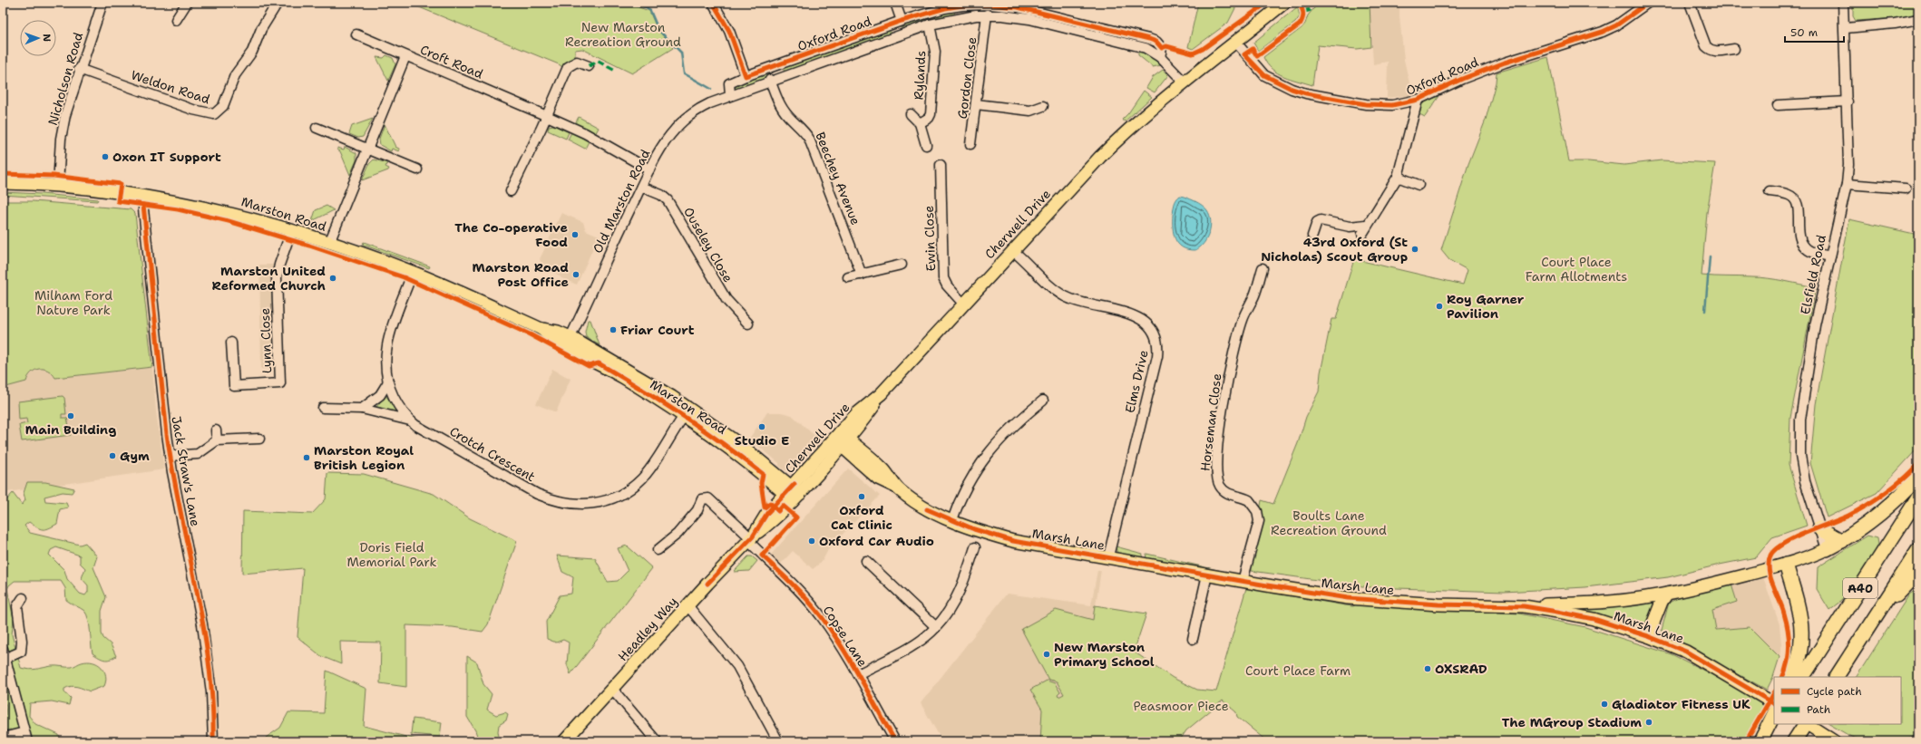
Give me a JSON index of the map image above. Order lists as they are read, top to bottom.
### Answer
{
  "streets": {
    "highway": ["A40"],
    "main road": [
      "Marston Road",
      "Cherwell Drive",
      "Marsh Lane",
      "Headley Way"
    ],
    "street": [
      "Oxford Road",
      "Croft Road",
      "Rylands",
      "Gordon Close",
      "Nicholson Road",
      "Weldon Road",
      "Beechey Avenue",
      "Old Marston Road",
      "Ewin Close",
      "Ouseley Close",
      "Elsfield Road",
      "Lynn Close",
      "Elms Drive",
      "Horseman Close",
      "Crotch Crescent",
      "Jack Straw's Lane",
      "Copse Lane"
    ]
  },
  "crossings": [
    ["Oxford Road", "Rylands"],
    ["Oxford Road", "Gordon Close"],
    ["Oxford Road", "Beechey Avenue"],
    ["Oxford Road", "Old Marston Road"],
    ["Oxford Road", "Cherwell Drive"],
    ["Croft Road", "Old Marston Road"],
    ["Croft Road", "Marston Road"],
    ["Nicholson Road", "Weldon Road"],
    ["Nicholson Road", "Marston Road"],
    ["Old Marston Road", "Marston Road"],
    ["Old Marston Road", "Ouseley Close"],
    ["Marston Road", "Cherwell Drive"],
    ["Marston Road", "Lynn Close"],
    ["Marston Road", "Crotch Crescent"],
    ["Marston Road", "Jack Straw's Lane"],
    ["Marston Road", "Headley Way"],
    ["Cherwell Drive", "Ewin Close"],
    ["Cherwell Drive", "Elms Drive"],
    ["Cherwell Drive", "Marsh Lane"],
    ["Cherwell Drive", "Headley Way"],
    ["Elms Drive", "Marsh Lane"],
    ["Horseman Close", "Marsh Lane"],
    ["Headley Way", "Copse Lane"]
  ],
  "parks": [
    "New Marston Recreation Ground",
    "Court Place Farm Allotments",
    "Milham Ford Nature Park",
    "Boults Lane Recreation Ground",
    "Doris Field Memorial Park",
    "Court Place Farm",
    "Peasmoor Piece"
  ],
  "places": [
    "Oxon IT Support",
    "The Co-operative Food",
    "43rd Oxford (St Nicholas) Scout Group",
    "Marston Road Post Office",
    "Marston United Reformed Church",
    "Roy Garner Pavilion",
    "Friar Court",
    "Main Building",
    "Studio E",
    "Gym",
    "Marston Royal British Legion",
    "Oxford Cat Clinic",
    "Oxford Car Audio",
    "New Marston Primary School",
    "OXSRAD",
    "Gladiator Fitness UK",
    "The MGroup Stadium"
  ],
  "legend": ["Cycle path", "Path"],
  "scale_bar": "50 m",
  "north": "right"
}
